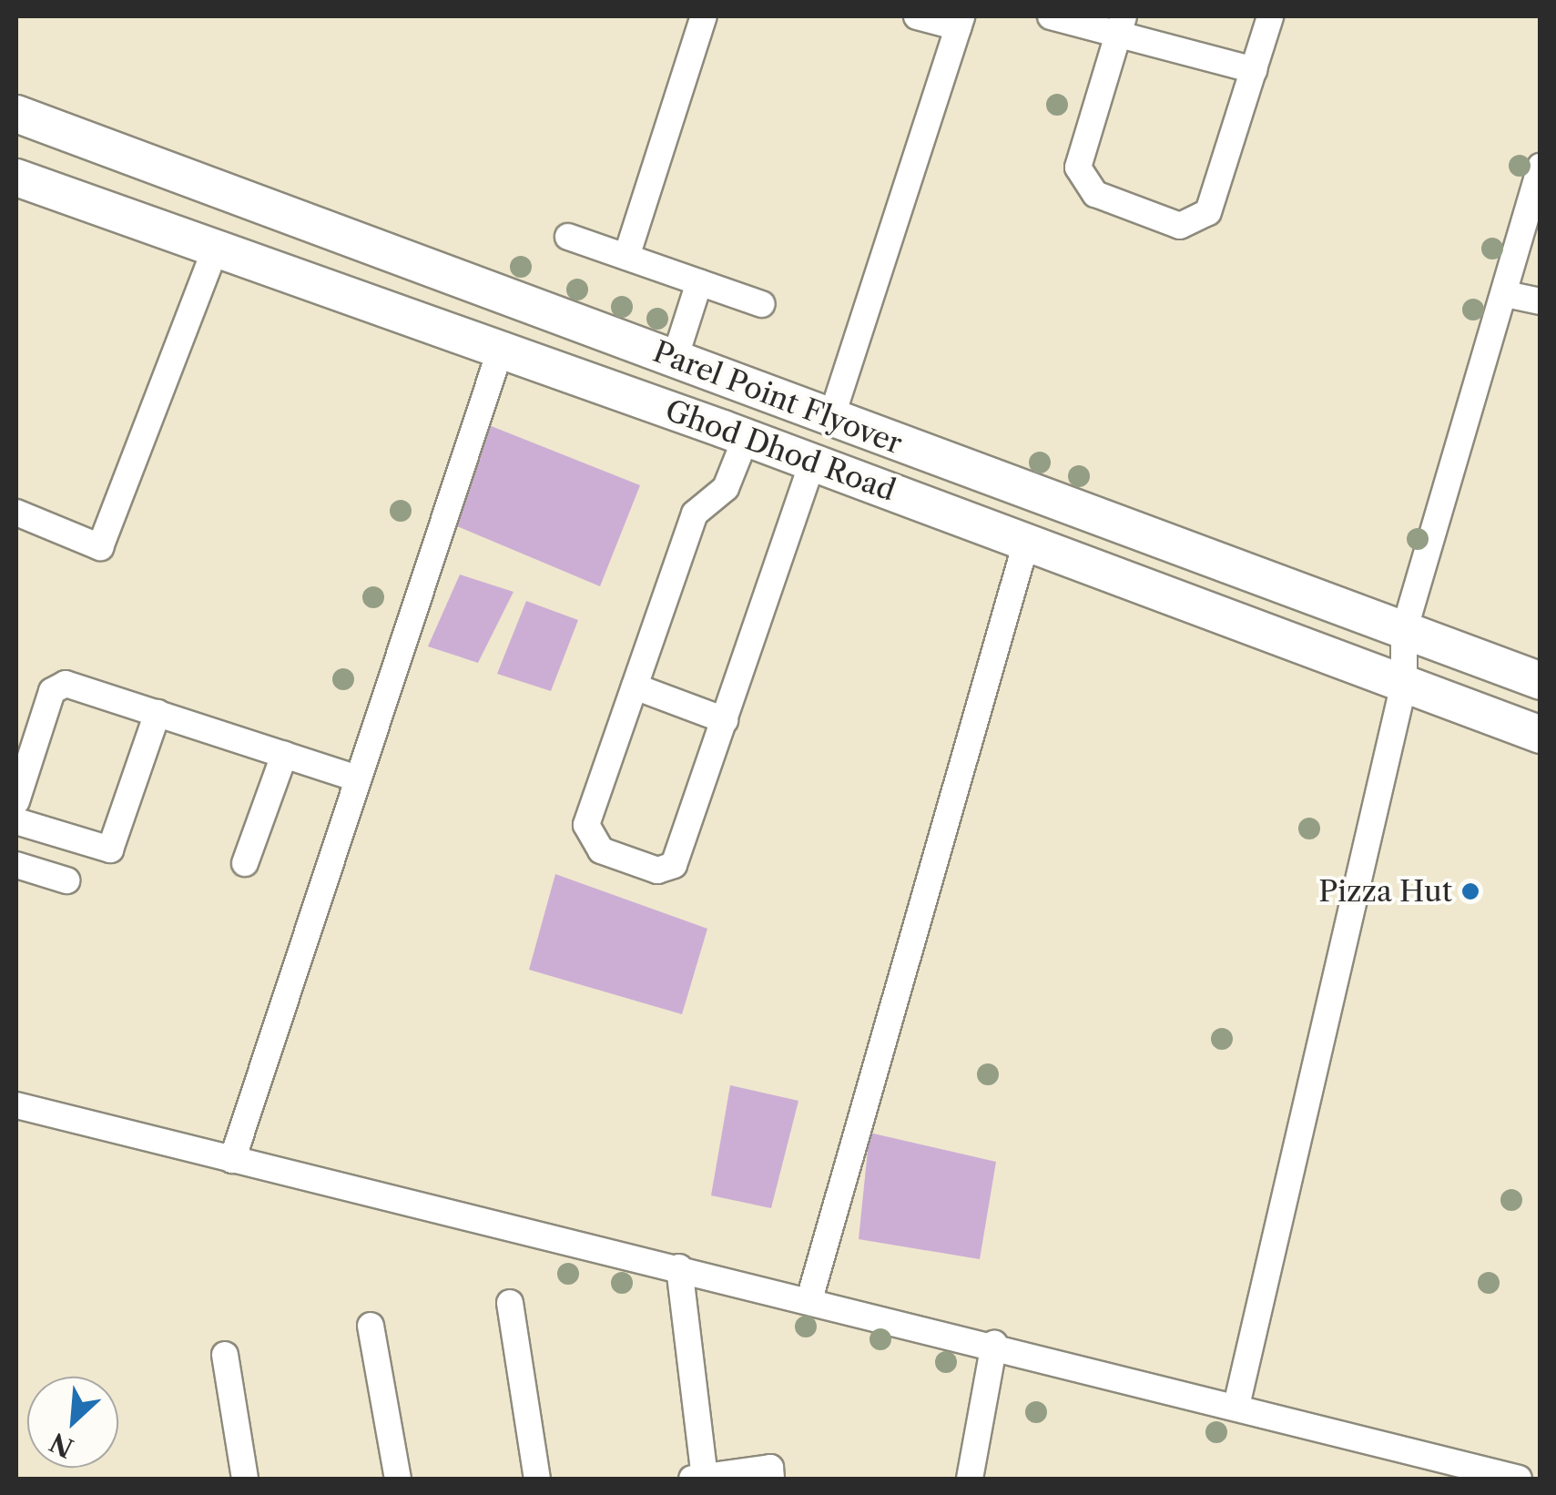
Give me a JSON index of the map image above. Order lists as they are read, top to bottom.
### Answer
{
  "streets": {
    "main road": ["Parel Point Flyover", "Ghod Dhod Road"]
  },
  "places": ["Pizza Hut"],
  "north": "bottom left"
}
